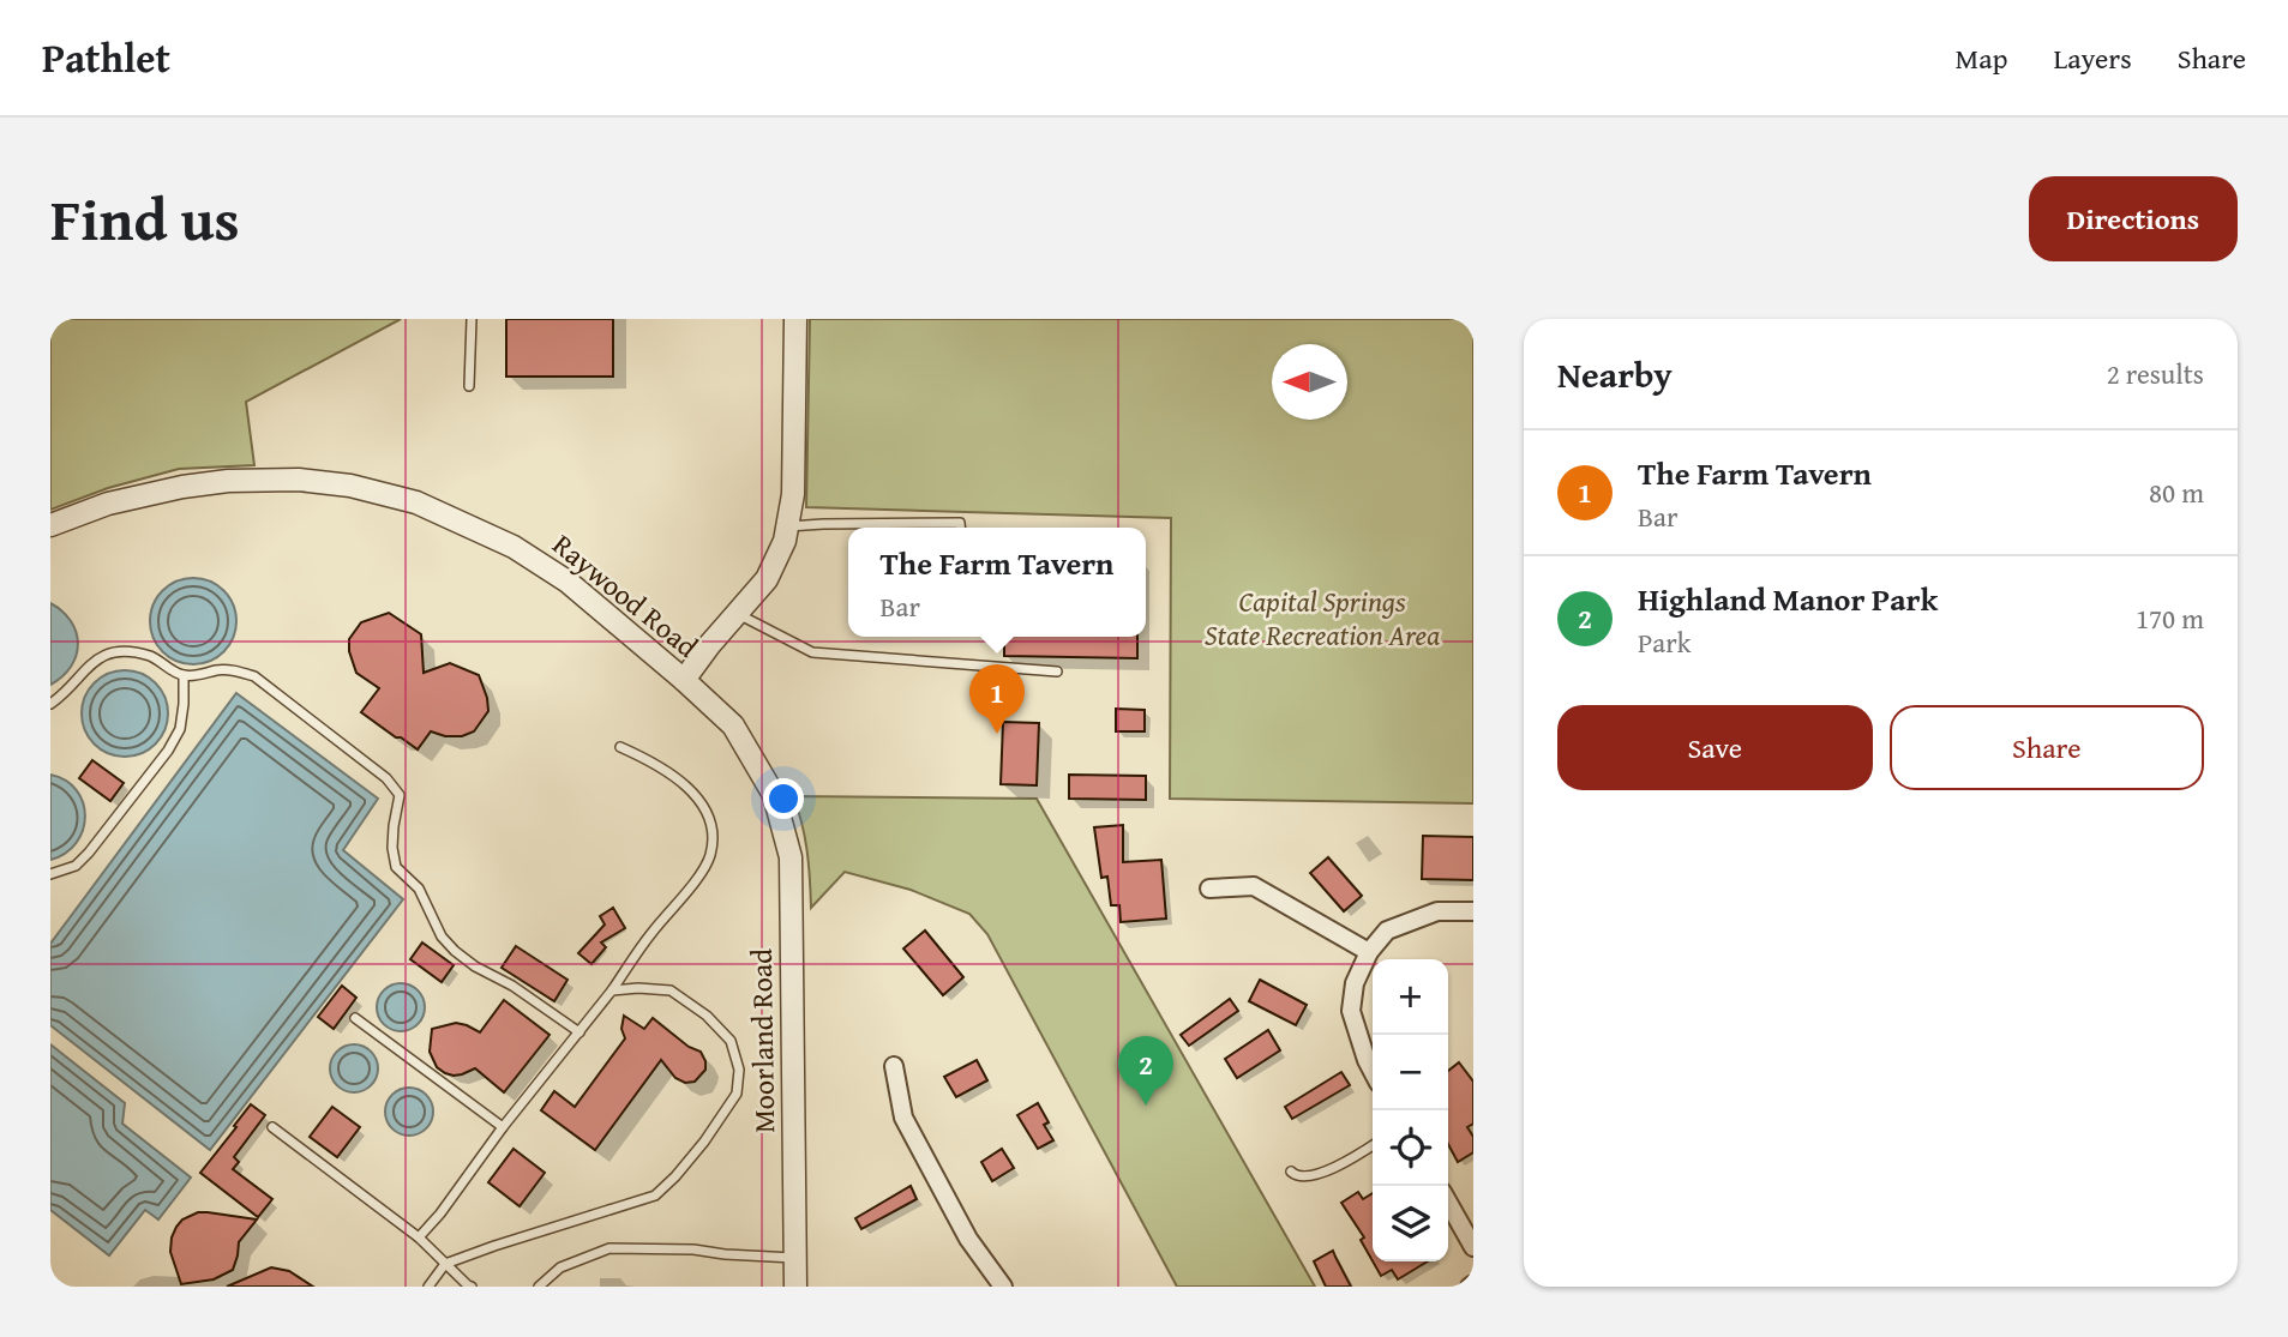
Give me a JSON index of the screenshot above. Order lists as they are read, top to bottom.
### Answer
{
  "streets": {
    "street": ["Raywood Road", "Moorland Road"]
  },
  "crossings": [
    ["Raywood Road", "Moorland Road"]
  ],
  "parks": ["Capital Springs State Recreation Area"],
  "north": "left",
  "page": {
    "header": "Pathlet",
    "nav": ["Map", "Layers", "Share"],
    "title": "Find us",
    "buttons": [
      "Directions",
      ["Save", "Share"]
    ],
    "heading": ["Nearby", "2 results"],
    "list": [
      {
        "mark": "1",
        "name": "The Farm Tavern",
        "note": "Bar",
        "value": "80 m"
      },
      {
        "mark": "2",
        "name": "Highland Manor Park",
        "note": "Park",
        "value": "170 m"
      }
    ],
    "popup": ["The Farm Tavern", "Bar"],
    "pins": ["1", "2"],
    "map_buttons": ["+", "−"]
  }
}
